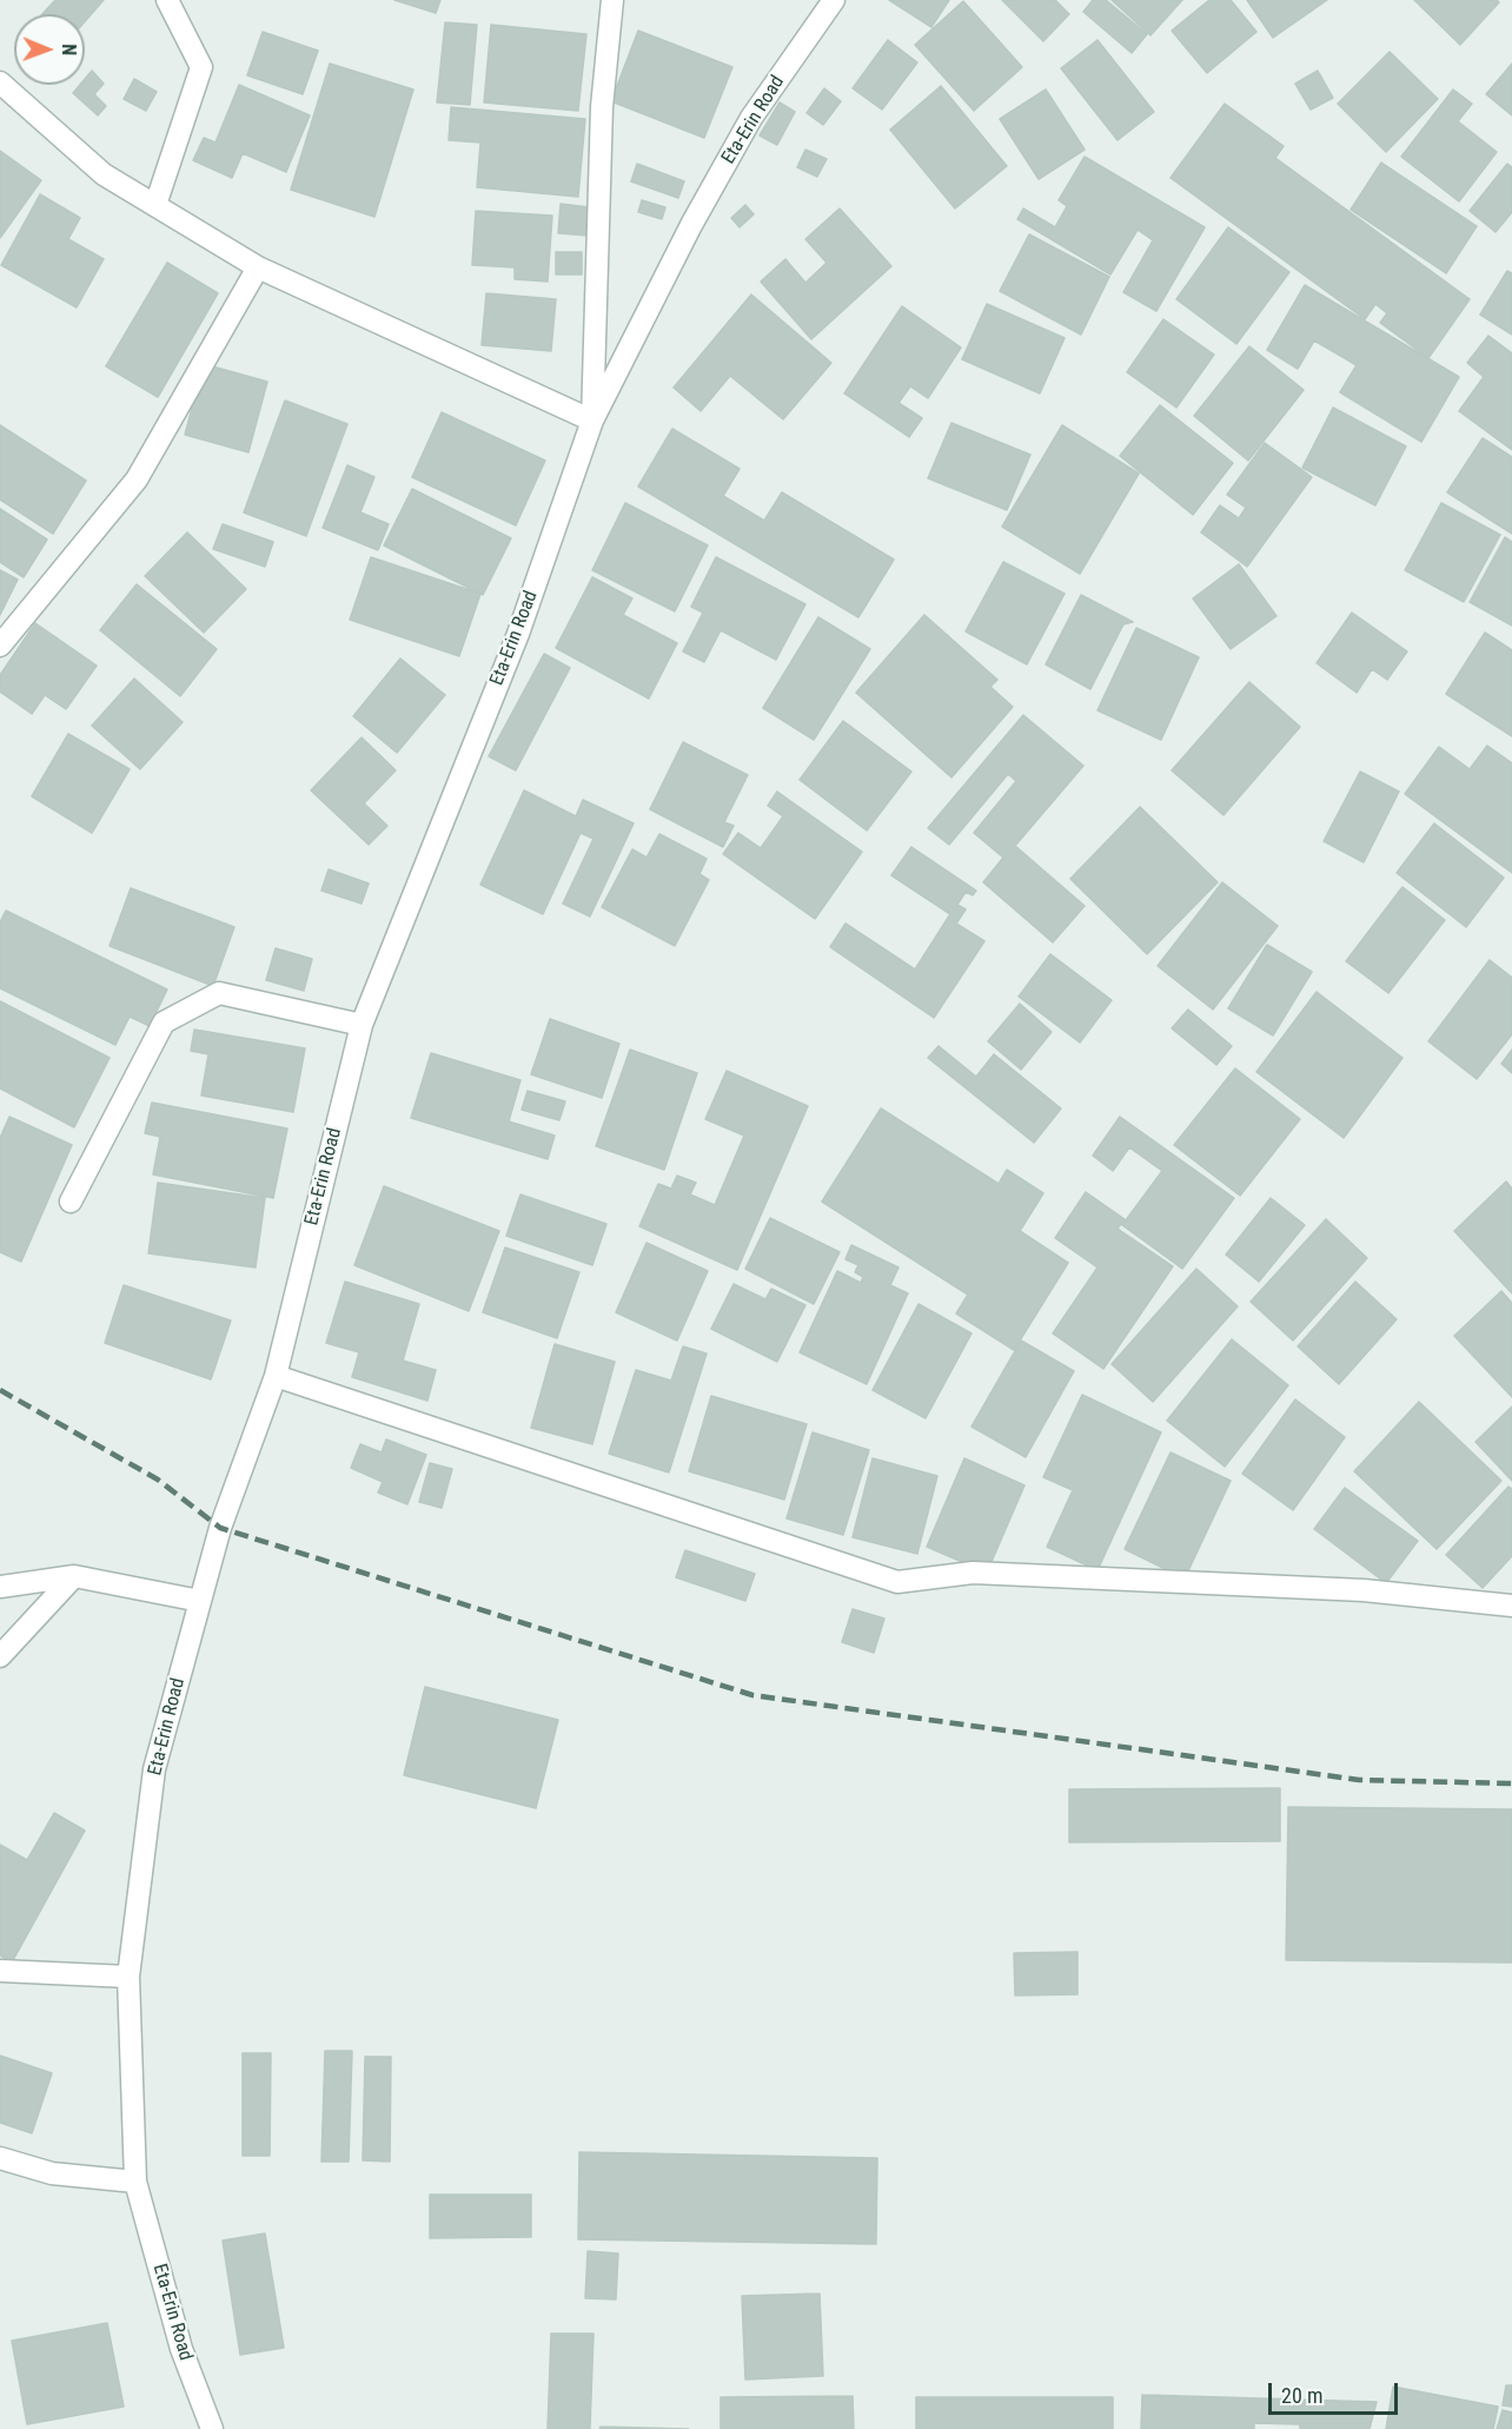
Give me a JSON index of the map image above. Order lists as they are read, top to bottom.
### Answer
{
  "streets": {
    "street": ["Eta-Erin Road"]
  },
  "scale_bar": "20 m",
  "north": "right"
}
